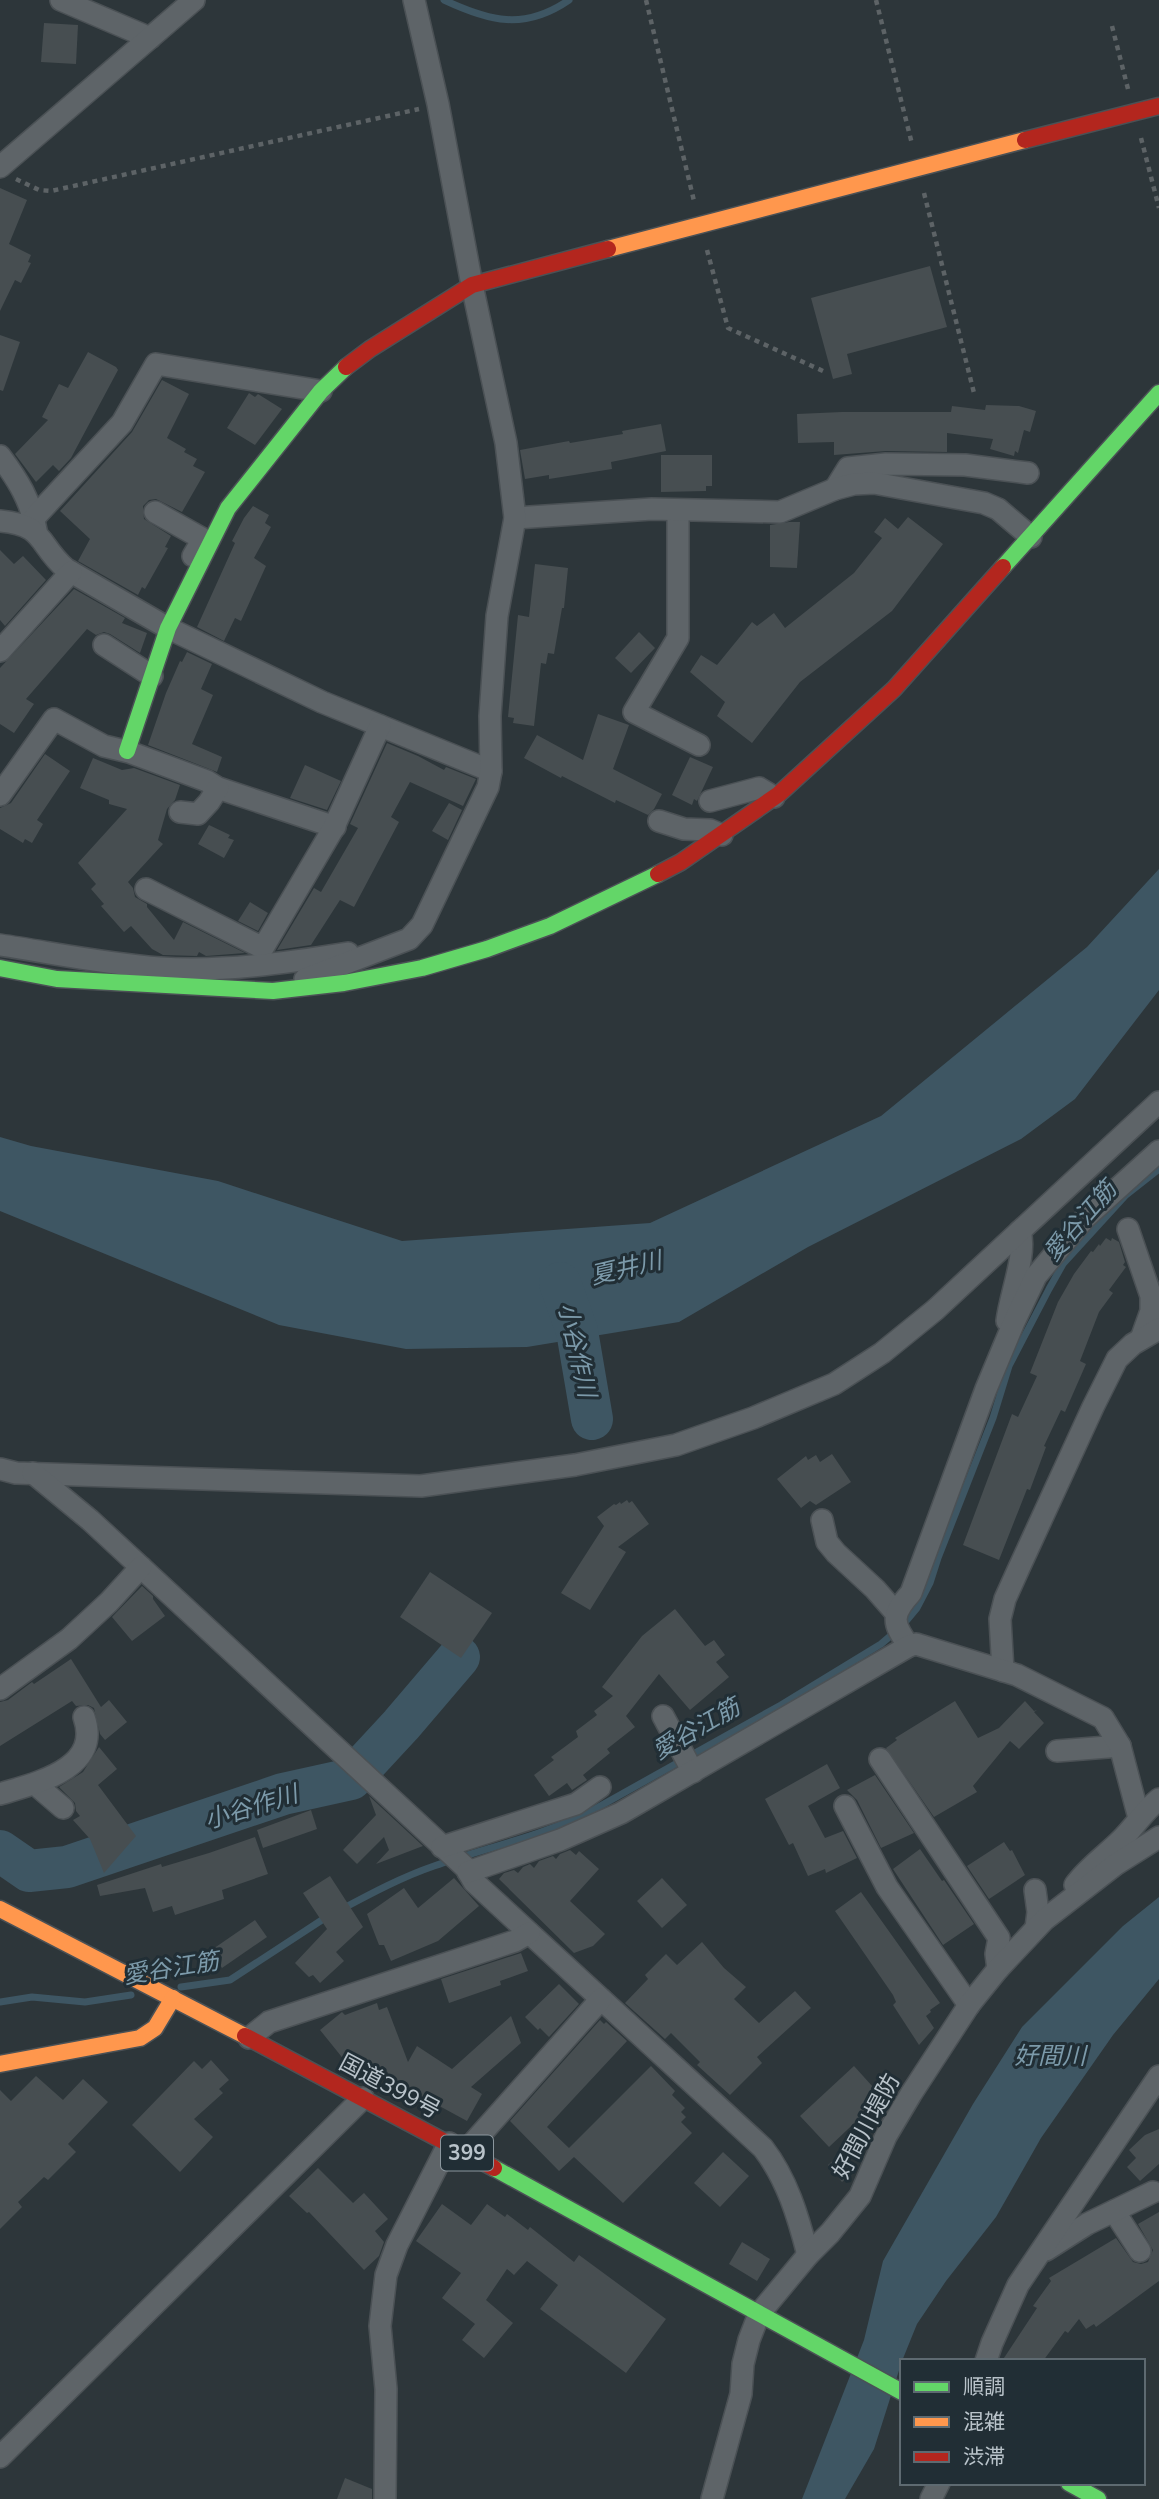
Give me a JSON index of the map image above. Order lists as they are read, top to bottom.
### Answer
{
  "streets": {
    "main road": ["国道399号", "399"],
    "street": ["好間川堤防"]
  },
  "crossings": [
    ["国道399号", "好間川堤防"]
  ],
  "water": [
    "愛谷江筋",
    "夏井川",
    "小谷作川",
    "好間川"
  ],
  "legend": ["順調", "混雑", "渋滞"]
}
